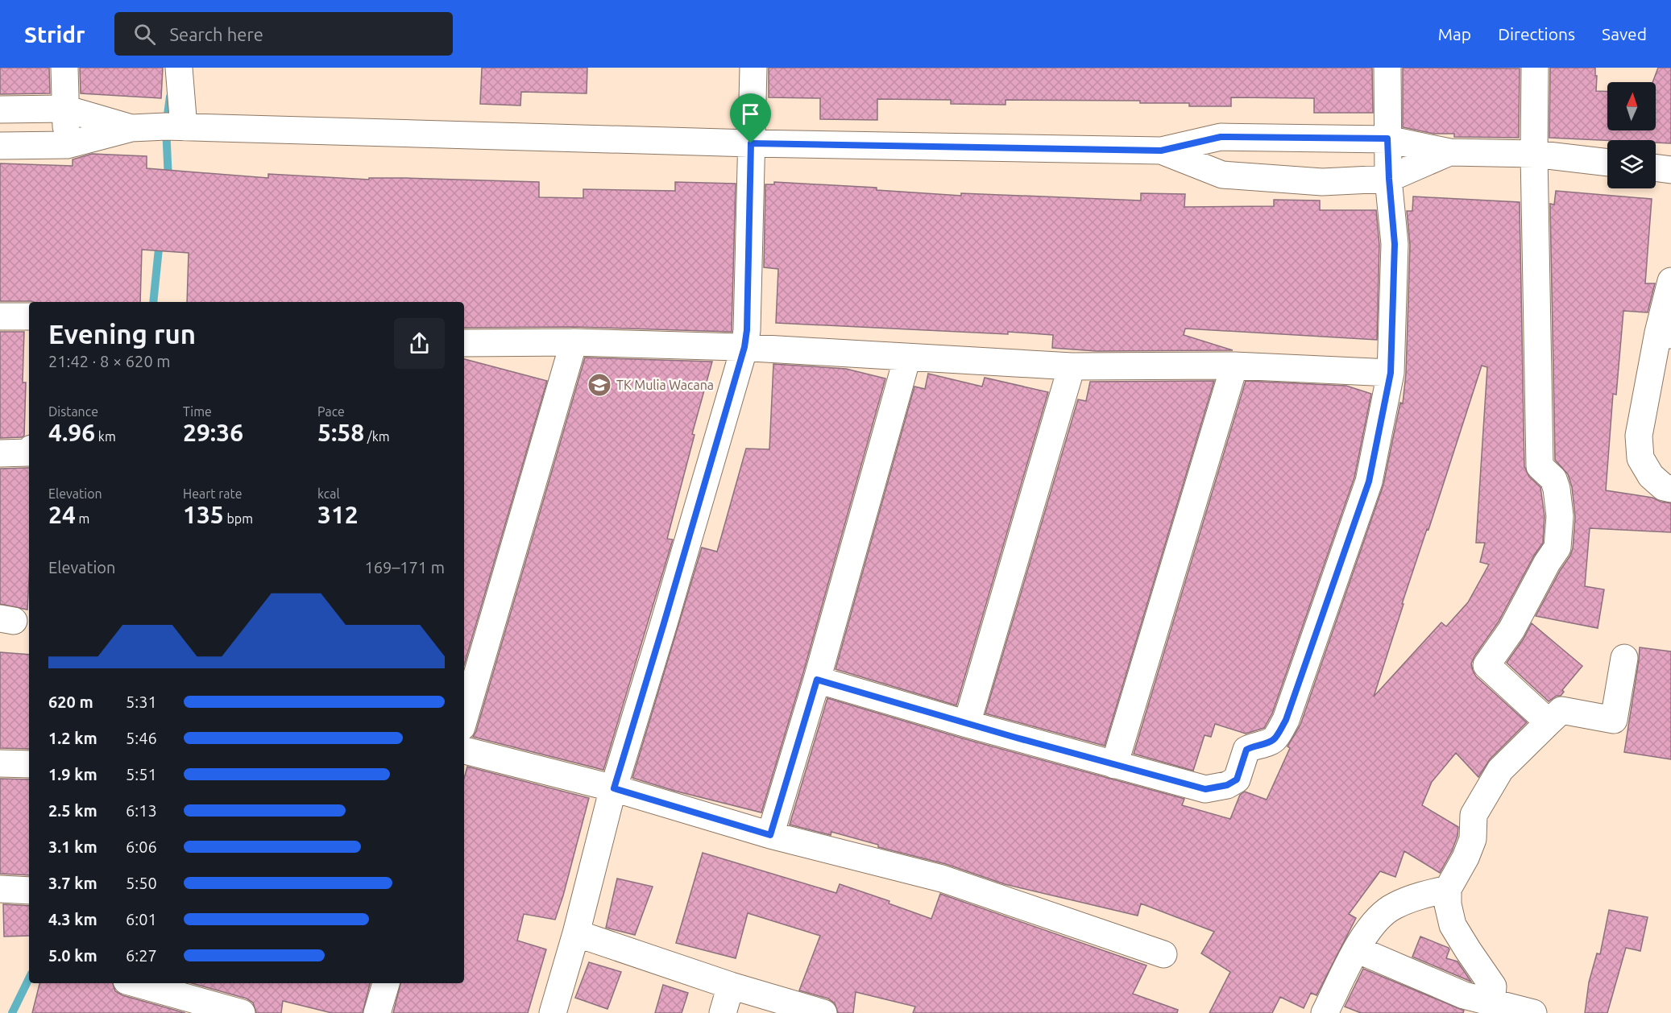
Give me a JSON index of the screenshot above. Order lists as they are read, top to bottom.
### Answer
{
  "places": {
    "school or university": ["TK Mulia Wacana"]
  },
  "north": "top",
  "page": {
    "header": "Stridr",
    "search": "Search here",
    "nav": ["Map", "Directions", "Saved"],
    "heading": ["Evening run", "21:42 · 8 × 620 m"],
    "stats": [
      ["Distance", "4.96 km"],
      ["Time", "29:36"],
      ["Pace", "5:58 /km"],
      ["Elevation", "24 m"],
      ["Heart rate", "135 bpm"],
      ["kcal", "312"]
    ],
    "chart": ["Elevation", "169–171 m"],
    "list": [
      {
        "name": "620 m",
        "note": "5:31"
      },
      {
        "name": "1.2 km",
        "note": "5:46"
      },
      {
        "name": "1.9 km",
        "note": "5:51"
      },
      {
        "name": "2.5 km",
        "note": "6:13"
      },
      {
        "name": "3.1 km",
        "note": "6:06"
      },
      {
        "name": "3.7 km",
        "note": "5:50"
      },
      {
        "name": "4.3 km",
        "note": "6:01"
      },
      {
        "name": "5.0 km",
        "note": "6:27"
      }
    ]
  }
}
